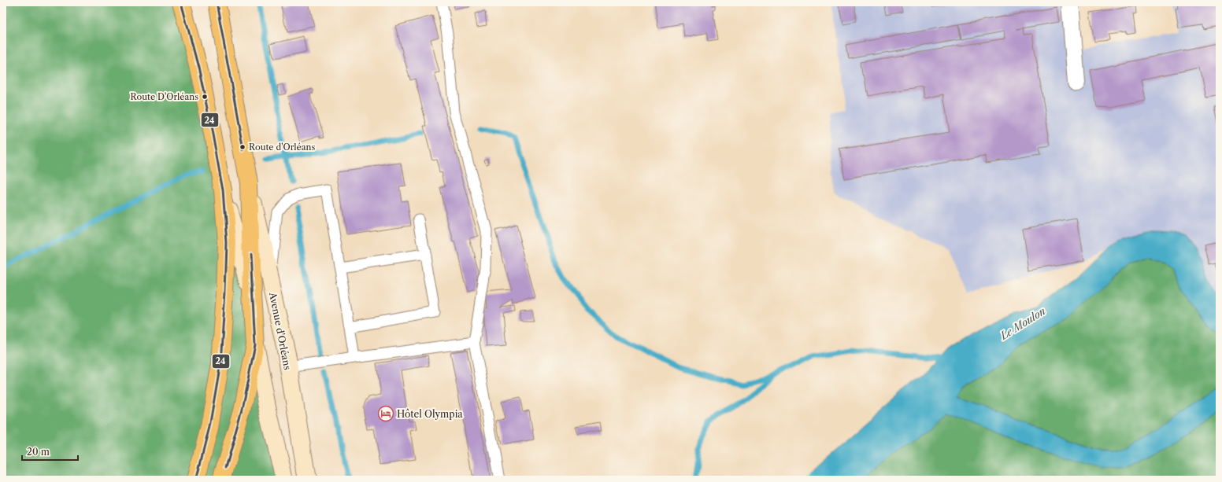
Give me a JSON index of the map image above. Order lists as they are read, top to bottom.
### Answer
{
  "streets": {
    "main road": ["Avenue d'Orléans"]
  },
  "water": ["Le Moulon"],
  "places": {
    "other": ["Route D'Orléans", "Route d'Orléans"],
    "hotel": ["Hôtel Olympia"]
  },
  "lines": ["transit line 24"],
  "scale_bar": "20 m"
}
